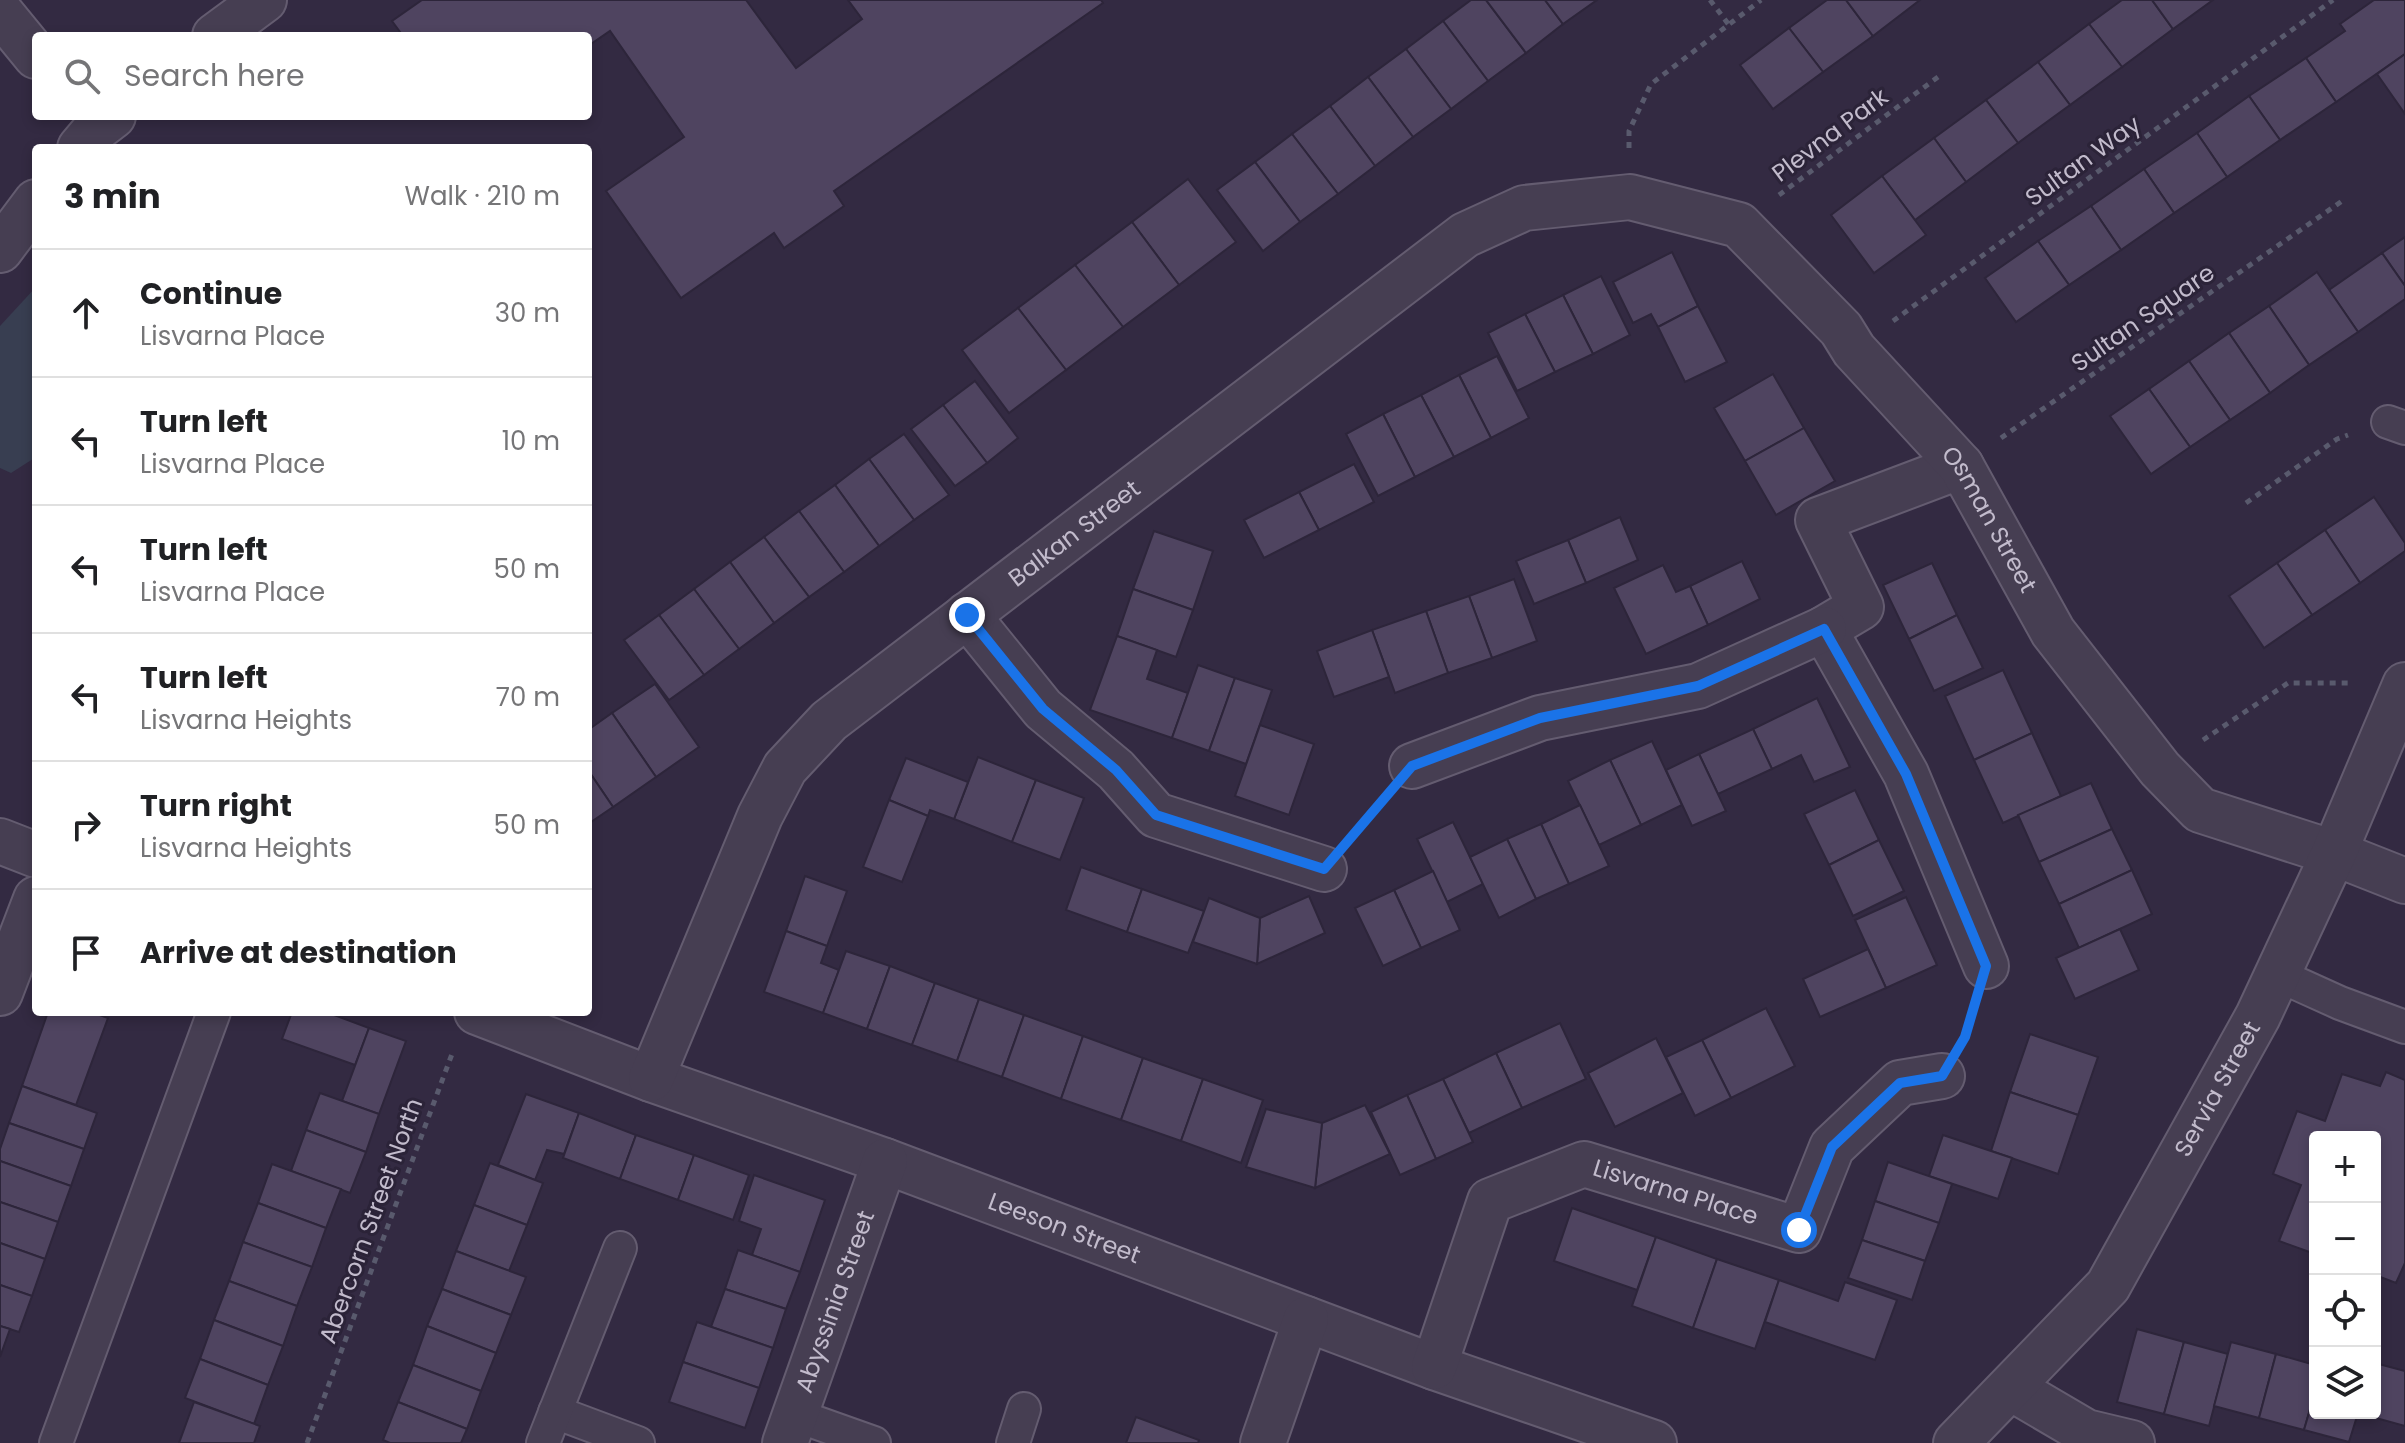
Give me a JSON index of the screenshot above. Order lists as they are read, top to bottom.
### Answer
{
  "streets": {
    "street": [
      "Osman Street",
      "Balkan Street",
      "Servia Street",
      "Lisvarna Place",
      "Leeson Street",
      "Abyssinia Street"
    ],
    "path": [
      "Plevna Park",
      "Sultan Way",
      "Sultan Square",
      "Abercorn Street North"
    ]
  },
  "crossings": [
    ["Plevna Park", "Osman Street"],
    ["Sultan Way", "Osman Street"],
    ["Sultan Square", "Osman Street"],
    ["Osman Street", "Servia Street"],
    ["Balkan Street", "Leeson Street"],
    ["Lisvarna Place", "Leeson Street"],
    ["Abercorn Street North", "Leeson Street"],
    ["Leeson Street", "Abyssinia Street"]
  ],
  "page": {
    "search": "Search here",
    "heading": ["3 min", "Walk · 210 m"],
    "list": [
      ["Continue", "Lisvarna Place", "30 m"],
      ["Turn left", "Lisvarna Place", "10 m"],
      ["Turn left", "Lisvarna Place", "50 m"],
      ["Turn left", "Lisvarna Heights", "70 m"],
      ["Turn right", "Lisvarna Heights", "50 m"],
      "Arrive at destination"
    ],
    "map_buttons": ["+", "−"]
  }
}
